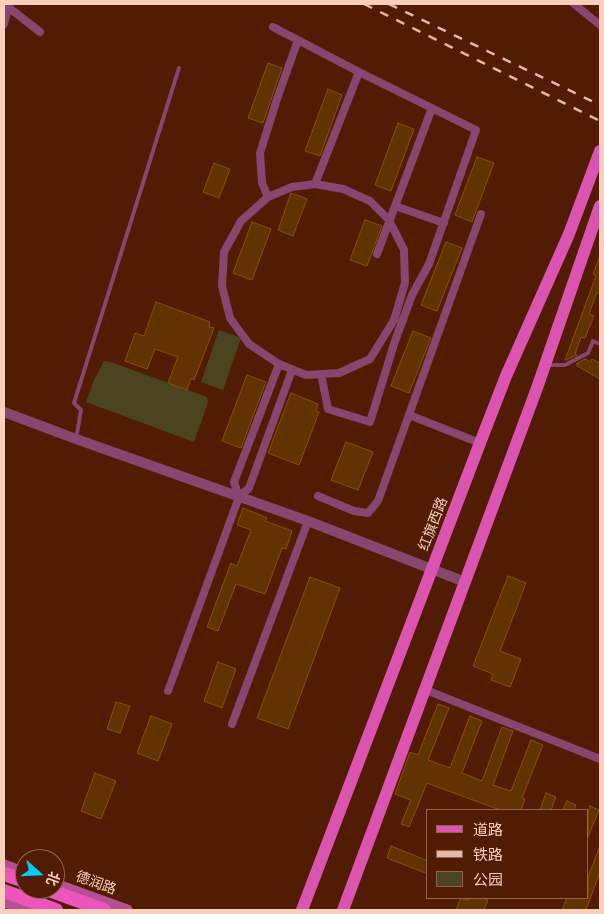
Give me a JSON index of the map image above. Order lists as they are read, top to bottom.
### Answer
{
  "streets": {
    "main road": ["红旗西路", "德润路"]
  },
  "legend": ["道路", "铁路", "公园"],
  "north": "right"
}
